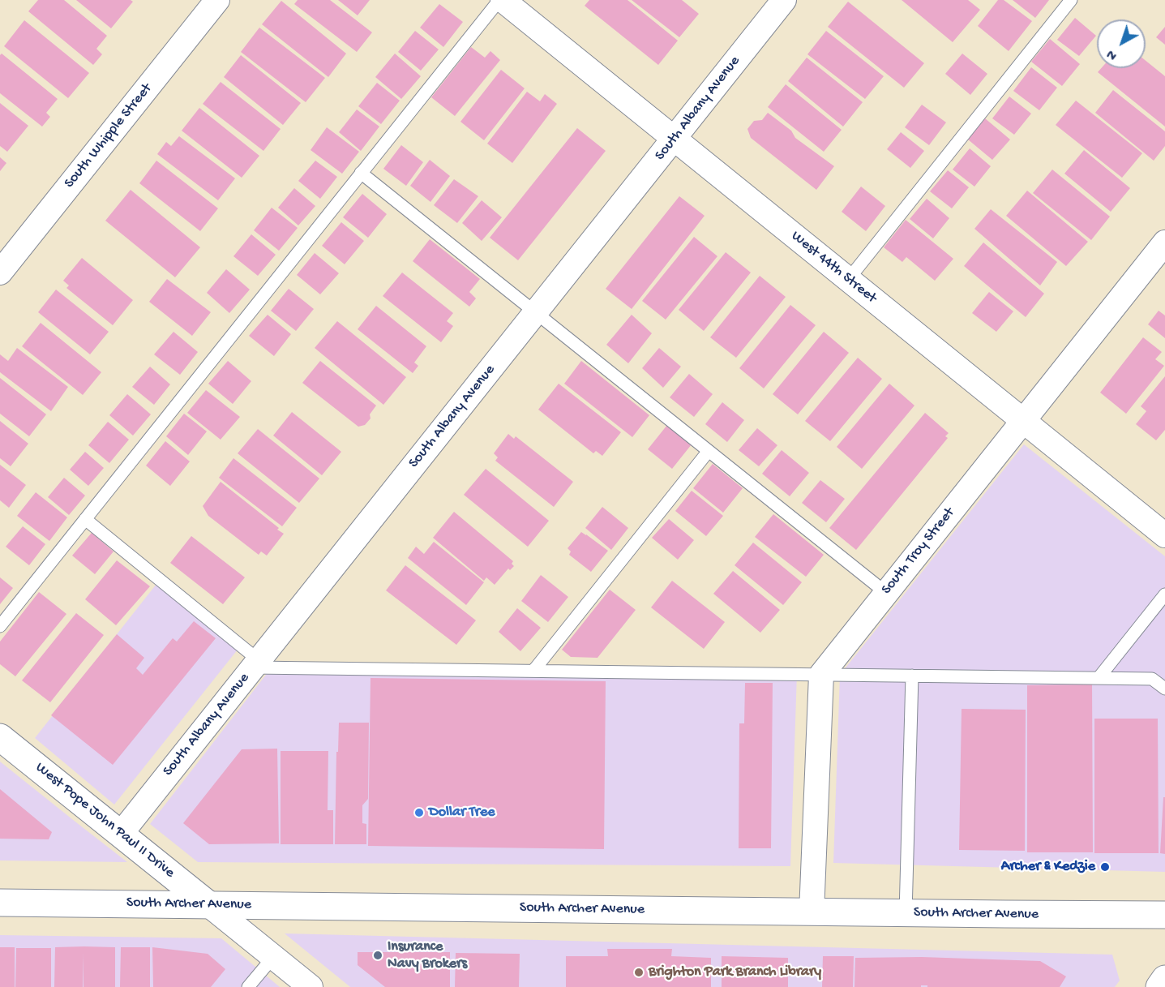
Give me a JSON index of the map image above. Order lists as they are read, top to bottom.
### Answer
{
  "streets": {
    "main road": ["West Pope John Paul II Drive", "South Archer Avenue"],
    "street": [
      "South Albany Avenue",
      "South Whipple Street",
      "West 44th Street",
      "South Troy Street"
    ]
  },
  "crossings": [
    ["South Albany Avenue", "West 44th Street"],
    ["South Albany Avenue", "West Pope John Paul II Drive"],
    ["West 44th Street", "South Troy Street"],
    ["West Pope John Paul II Drive", "South Archer Avenue"]
  ],
  "places": [
    "Dollar Tree",
    "Archer & Kedzie",
    "Insurance Navy Brokers",
    "Brighton Park Branch Library"
  ],
  "north": "bottom left"
}
